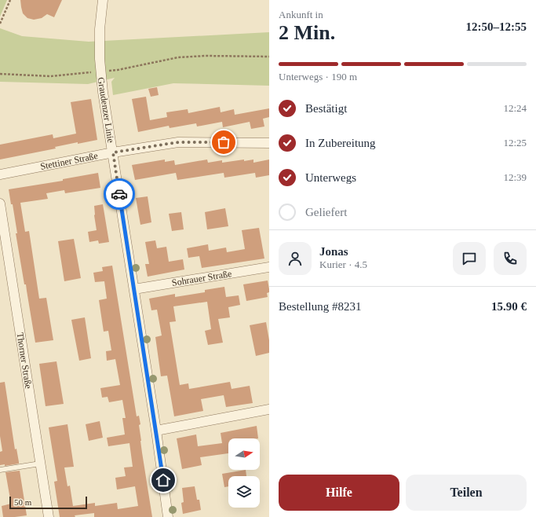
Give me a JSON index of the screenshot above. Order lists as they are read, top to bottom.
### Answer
{
  "streets": {
    "street": [
      "Graudenzer Linie",
      "Stettiner Straße",
      "Sohrauer Straße",
      "Thorner Straße"
    ]
  },
  "crossings": [
    ["Graudenzer Linie", "Stettiner Straße"],
    ["Graudenzer Linie", "Sohrauer Straße"]
  ],
  "scale_bar": "50 m",
  "north": "right",
  "page": {
    "heading": ["2 Min.", "Ankunft in", "12:50–12:55"],
    "panel": [
      "Jonas",
      "Kurier · 4.5",
      "Bestellung #8231",
      "15.90 €"
    ],
    "bar": "Unterwegs · 190 m",
    "list": [
      ["Bestätigt", "12:24"],
      ["In Zubereitung", "12:25"],
      ["Unterwegs", "12:39"],
      "Geliefert"
    ],
    "buttons": ["Hilfe", "Teilen"],
    "scale": "50 m"
  }
}
